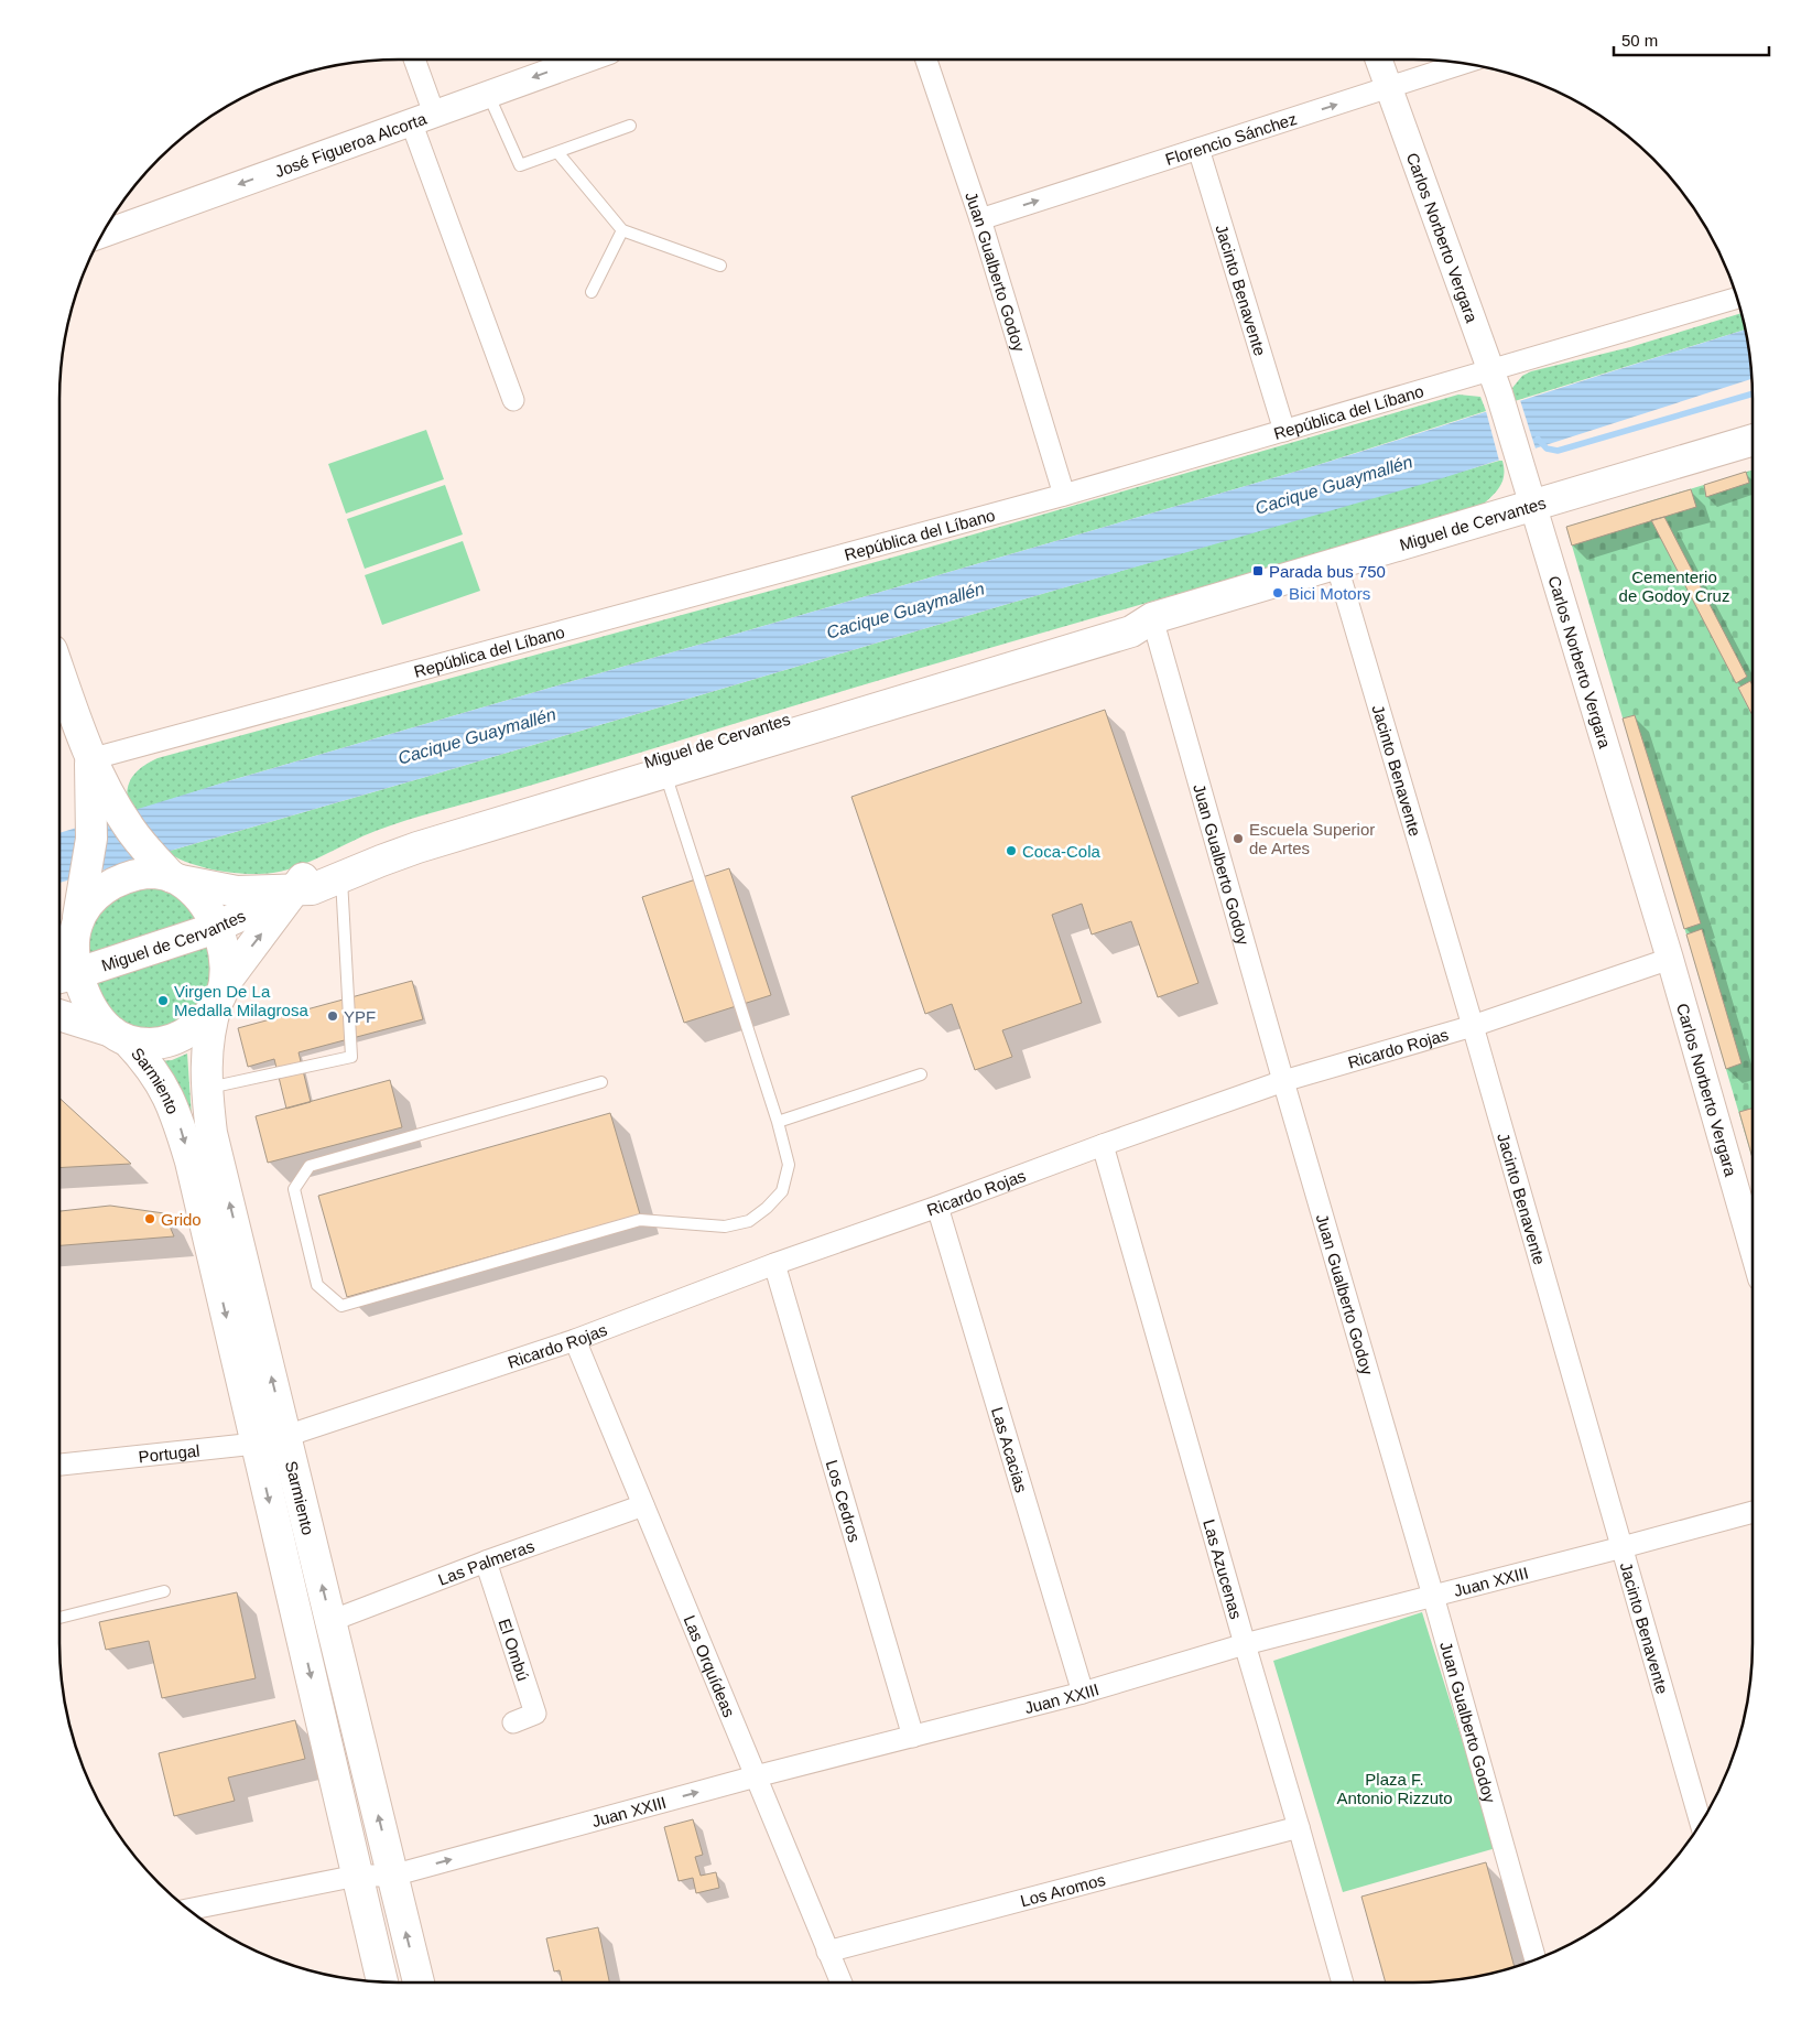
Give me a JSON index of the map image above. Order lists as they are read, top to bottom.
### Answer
{
  "streets": {
    "main road": ["Miguel de Cervantes", "Sarmiento"],
    "street": [
      "Florencio Sánchez",
      "José Figueroa Alcorta",
      "Carlos Norberto Vergara",
      "Juan Gualberto Godoy",
      "Jacinto Benavente",
      "República del Líbano",
      "Ricardo Rojas",
      "Las Acacias",
      "Portugal",
      "Los Cedros",
      "Las Palmeras",
      "Las Azucenas",
      "Juan XXIII",
      "El Ombú",
      "Las Orquídeas",
      "Los Aromos"
    ]
  },
  "crossings": [
    ["Florencio Sánchez", "Carlos Norberto Vergara"],
    ["Florencio Sánchez", "Juan Gualberto Godoy"],
    ["Florencio Sánchez", "Jacinto Benavente"],
    ["Carlos Norberto Vergara", "República del Líbano"],
    ["Carlos Norberto Vergara", "Miguel de Cervantes"],
    ["Carlos Norberto Vergara", "Ricardo Rojas"],
    ["Juan Gualberto Godoy", "República del Líbano"],
    ["Juan Gualberto Godoy", "Miguel de Cervantes"],
    ["Juan Gualberto Godoy", "Ricardo Rojas"],
    ["Juan Gualberto Godoy", "Juan XXIII"],
    ["Jacinto Benavente", "República del Líbano"],
    ["Jacinto Benavente", "Miguel de Cervantes"],
    ["Jacinto Benavente", "Ricardo Rojas"],
    ["Jacinto Benavente", "Juan XXIII"],
    ["República del Líbano", "Sarmiento"],
    ["Miguel de Cervantes", "Sarmiento"],
    ["Ricardo Rojas", "Sarmiento"],
    ["Ricardo Rojas", "Las Acacias"],
    ["Ricardo Rojas", "Portugal"],
    ["Ricardo Rojas", "Los Cedros"],
    ["Ricardo Rojas", "Las Azucenas"],
    ["Ricardo Rojas", "Las Orquídeas"],
    ["Sarmiento", "Portugal"],
    ["Sarmiento", "Las Palmeras"],
    ["Sarmiento", "Juan XXIII"],
    ["Las Acacias", "Juan XXIII"],
    ["Los Cedros", "Juan XXIII"],
    ["Las Palmeras", "El Ombú"],
    ["Las Palmeras", "Las Orquídeas"],
    ["Las Azucenas", "Juan XXIII"],
    ["Las Azucenas", "Los Aromos"],
    ["Juan XXIII", "Las Orquídeas"],
    ["Las Orquídeas", "Los Aromos"]
  ],
  "one_way": ["Florencio Sánchez", "José Figueroa Alcorta"],
  "water": ["Cacique Guaymallén"],
  "parks": ["Cementerio de Godoy Cruz", "Plaza F. Antonio Rizzuto"],
  "places": {
    "transit": ["Parada bus 750"],
    "other": [
      "Bici Motors",
      "Escuela Superior de Artes",
      "Coca-Cola",
      "Virgen De La Medalla Milagrosa",
      "YPF",
      "Grido"
    ]
  },
  "scale_bar": "50 m"
}
